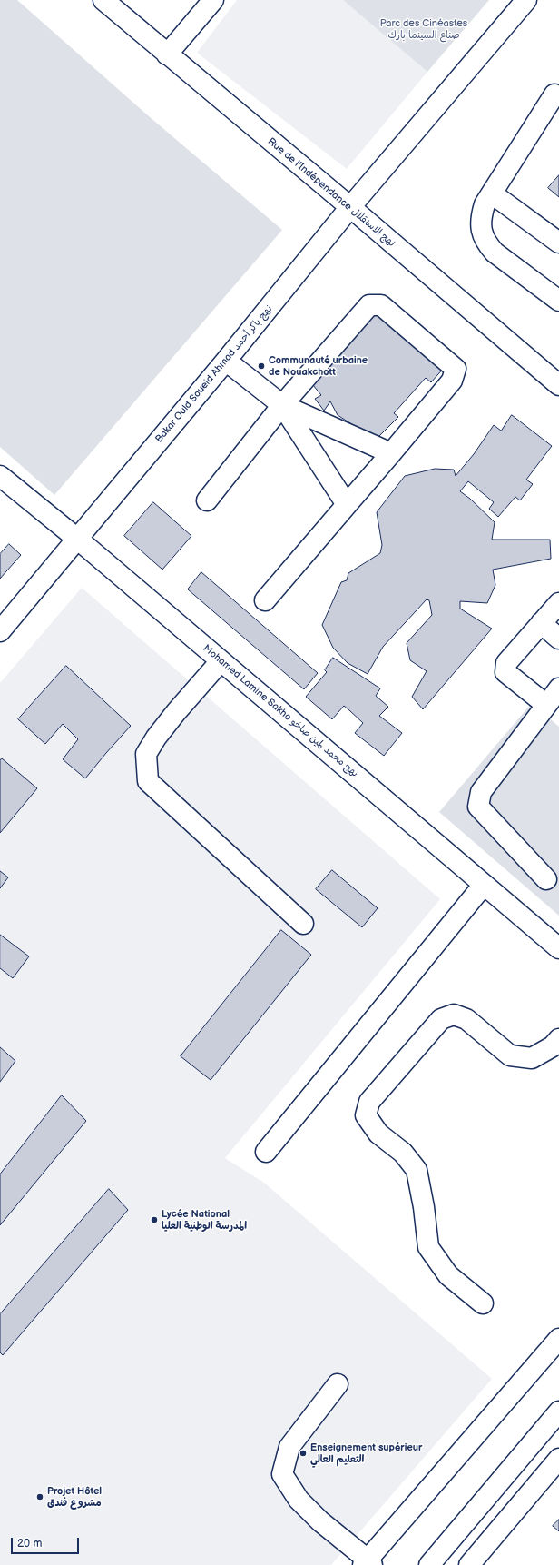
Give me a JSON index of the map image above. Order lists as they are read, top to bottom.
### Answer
{
  "streets": {
    "main road": ["Rue de l'Indépendance نهج الاستقلال", "Bakar Ould Soueid Ahmad نهج باكر أحمد", "Mohamed Lamine Sakho نهج محمد لمين صاخو"]
  },
  "crossings": [
    ["Rue de l'Indépendance نهج الاستقلال", "Bakar Ould Soueid Ahmad نهج باكر أحمد"],
    ["Bakar Ould Soueid Ahmad نهج باكر أحمد", "Mohamed Lamine Sakho نهج محمد لمين صاخو"]
  ],
  "parks": ["Parc des Cinéastes صناع السينما بارك"],
  "places": [
    "Communauté urbaine de Nouakchott",
    "Lycée National المدرسة الوطنية العليا",
    "Enseignement supérieur التعليم العالي",
    "Projet Hôtel مشروع فندق"
  ],
  "scale_bar": "20 m"
}
